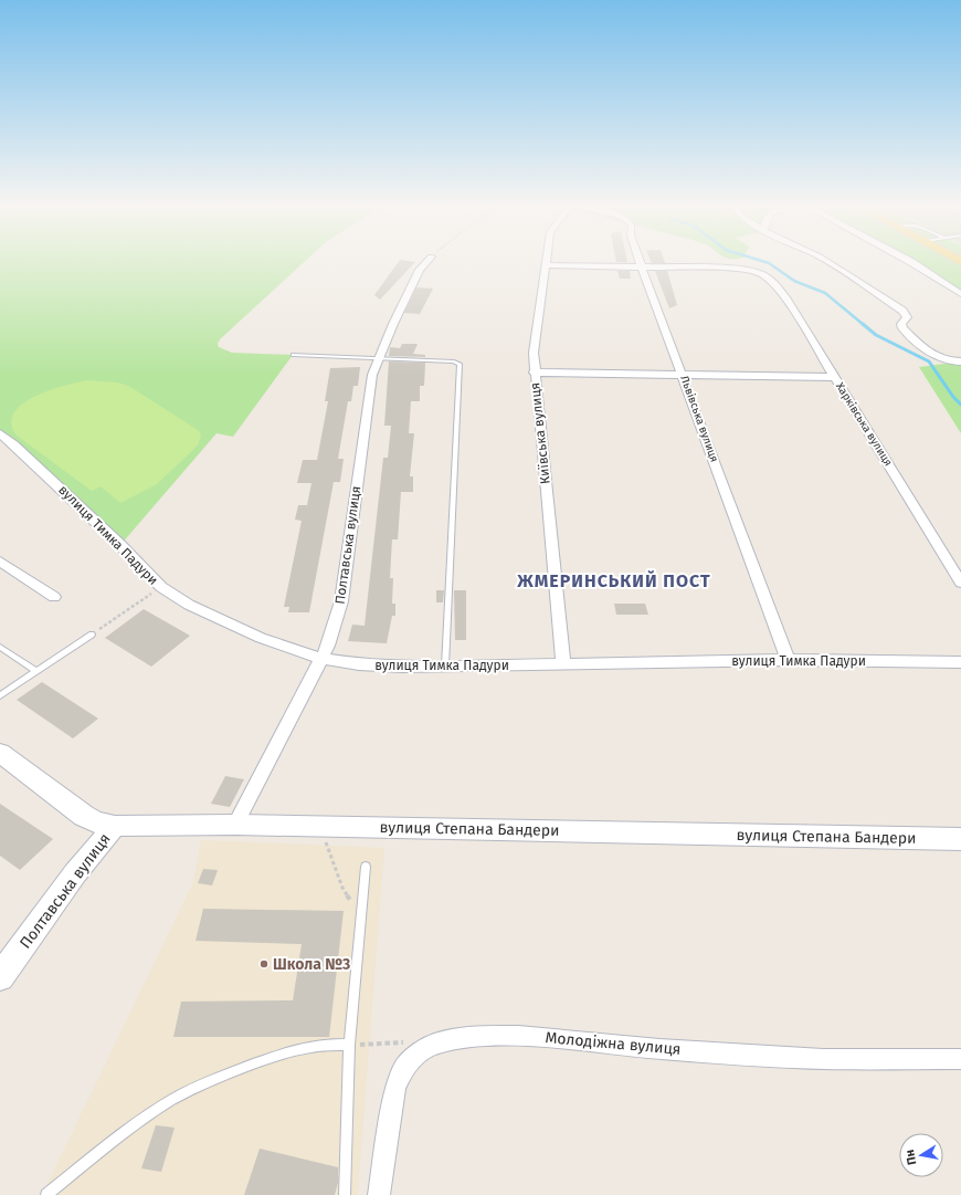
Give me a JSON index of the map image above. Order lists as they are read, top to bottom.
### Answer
{
  "streets": {
    "street": [
      "Львівська вулиця",
      "Харківська вулиця",
      "Київська вулиця",
      "вулиця Тимка Падури",
      "Полтавська вулиця",
      "вулиця Степана Бандери",
      "Молодіжна вулиця"
    ]
  },
  "crossings": [
    ["Львівська вулиця", "Харківська вулиця"],
    ["Львівська вулиця", "вулиця Тимка Падури"],
    ["Київська вулиця", "вулиця Тимка Падури"],
    ["вулиця Тимка Падури", "Полтавська вулиця"],
    ["Полтавська вулиця", "вулиця Степана Бандери"]
  ],
  "districts": ["ЖМЕРИНСЬКИЙ ПОСТ"],
  "places": ["Школа №3"],
  "north": "left"
}
